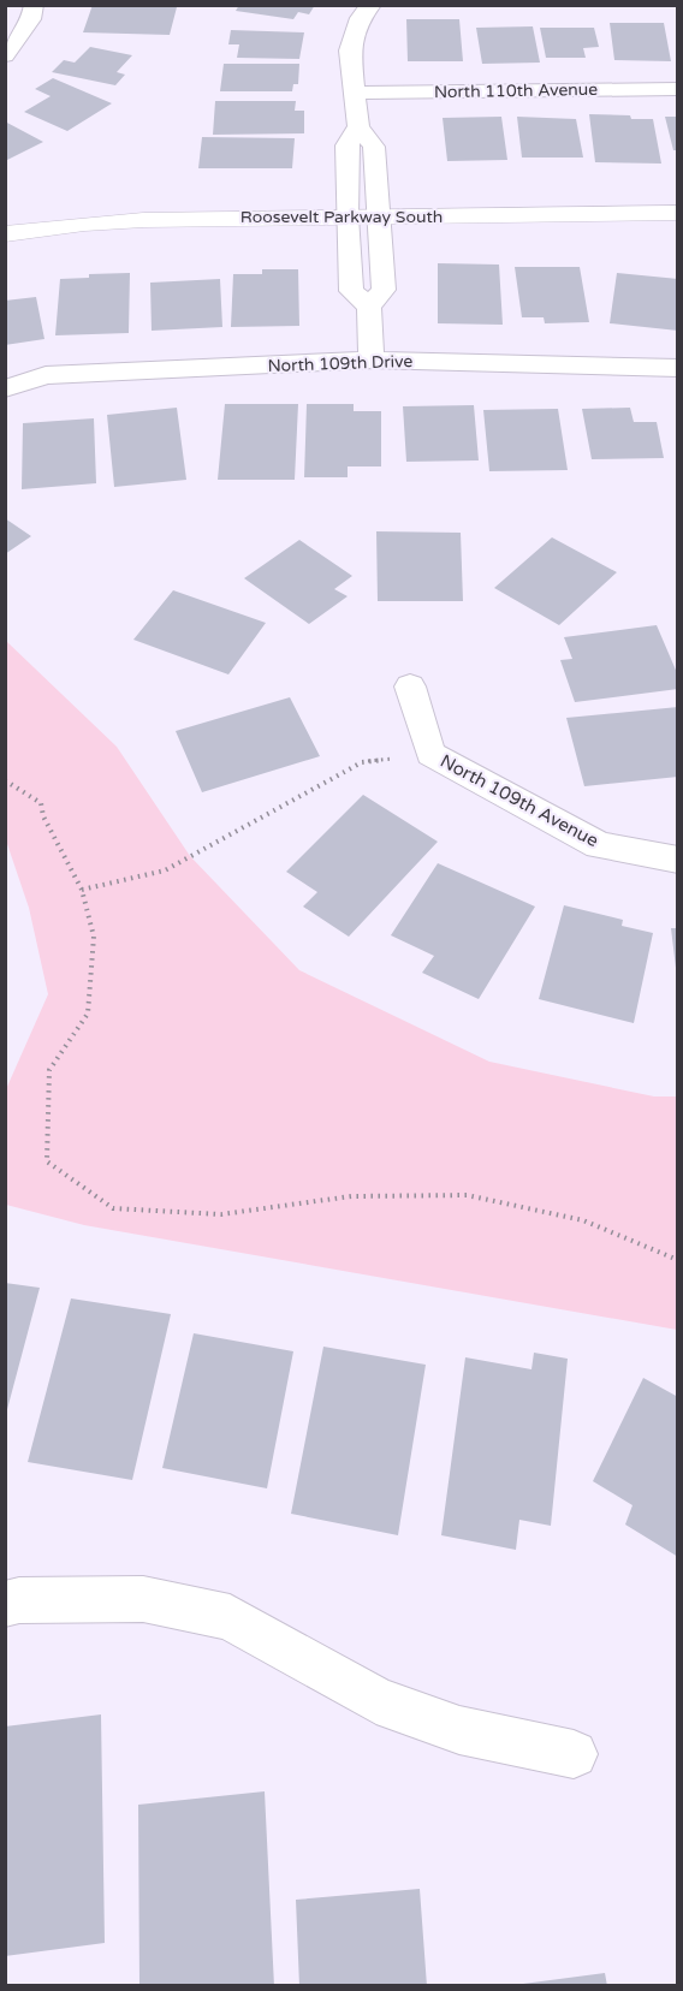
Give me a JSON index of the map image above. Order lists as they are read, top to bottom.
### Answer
{
  "streets": {
    "street": [
      "North 110th Avenue",
      "Roosevelt Parkway South",
      "North 109th Drive",
      "North 109th Avenue"
    ]
  }
}
